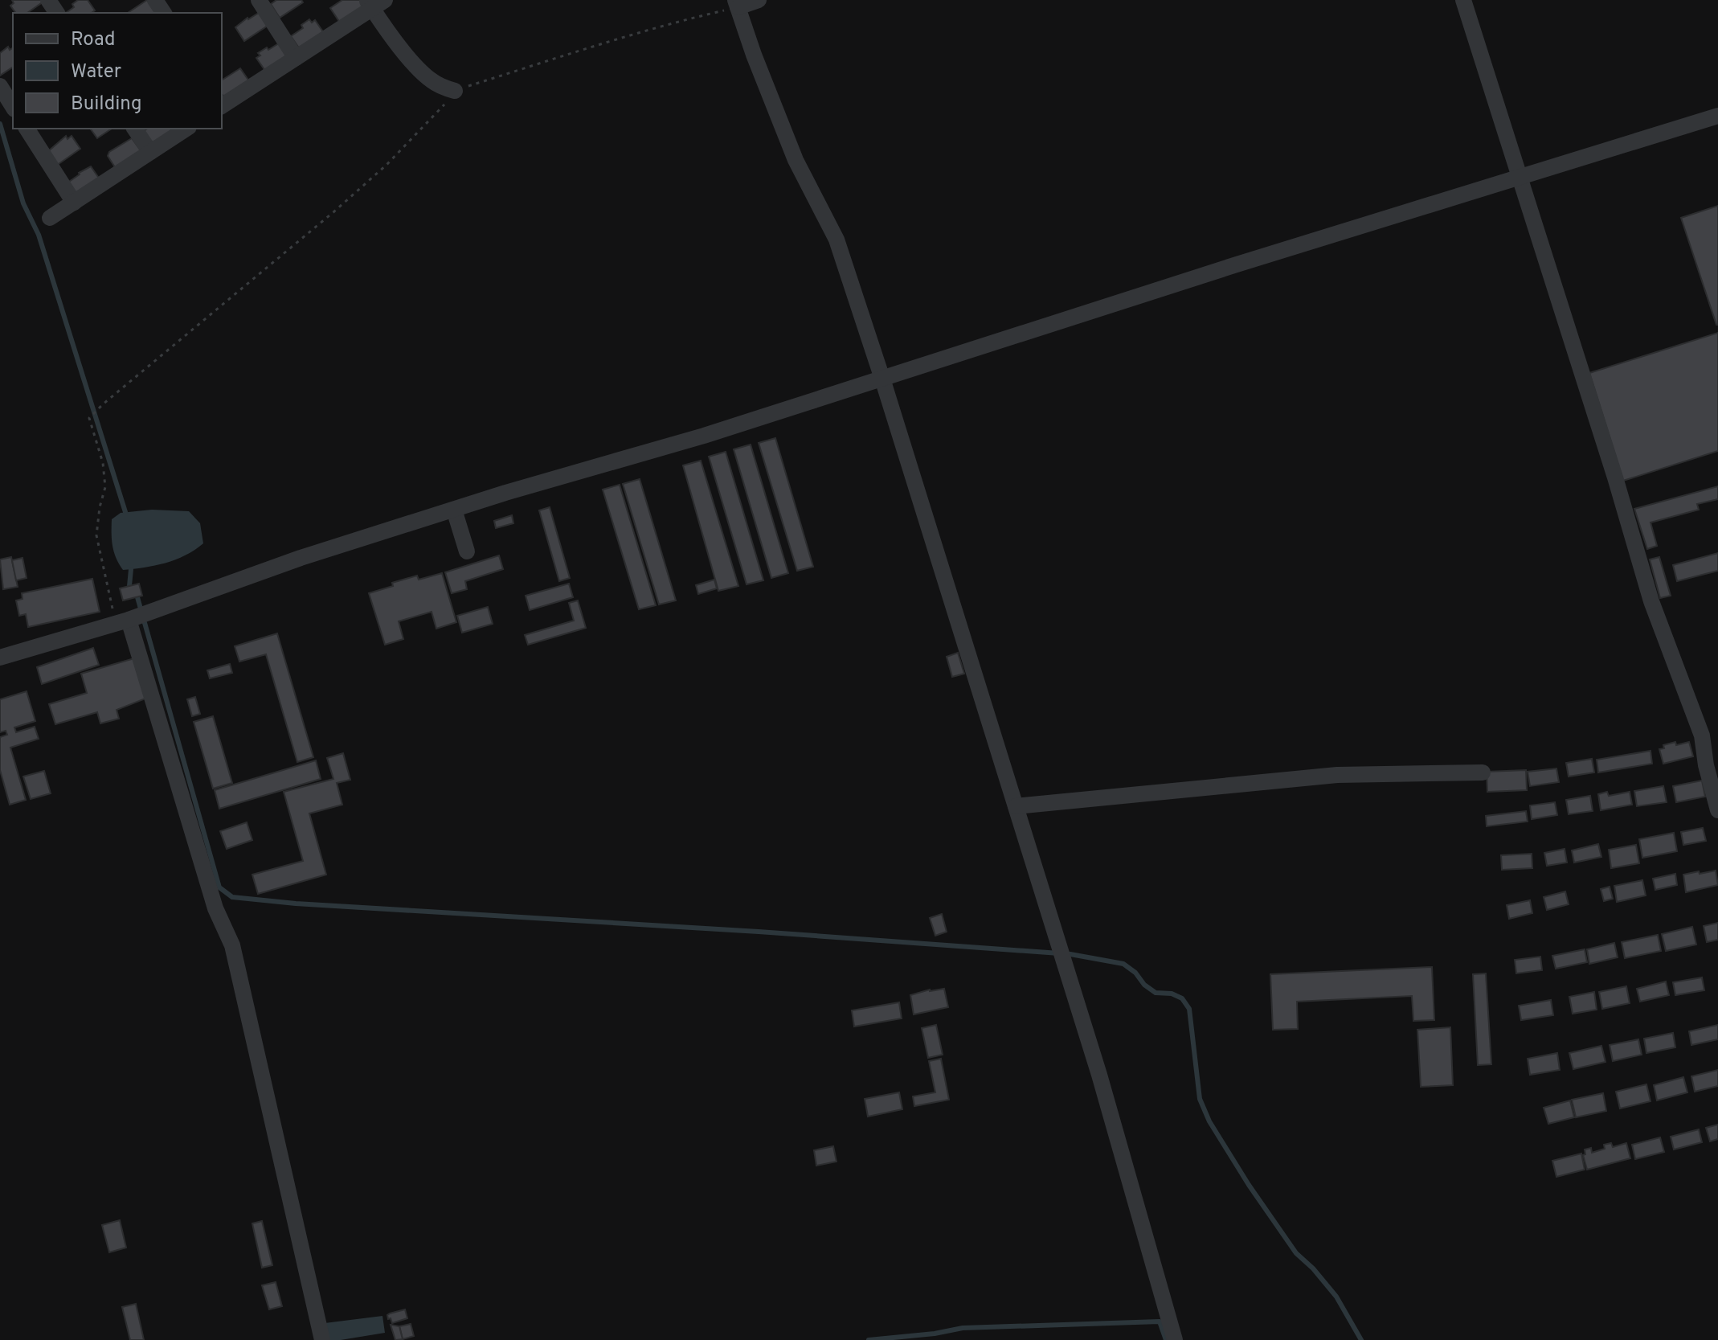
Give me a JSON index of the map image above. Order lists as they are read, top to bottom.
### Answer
{
  "legend": ["Road", "Water", "Building"]
}
